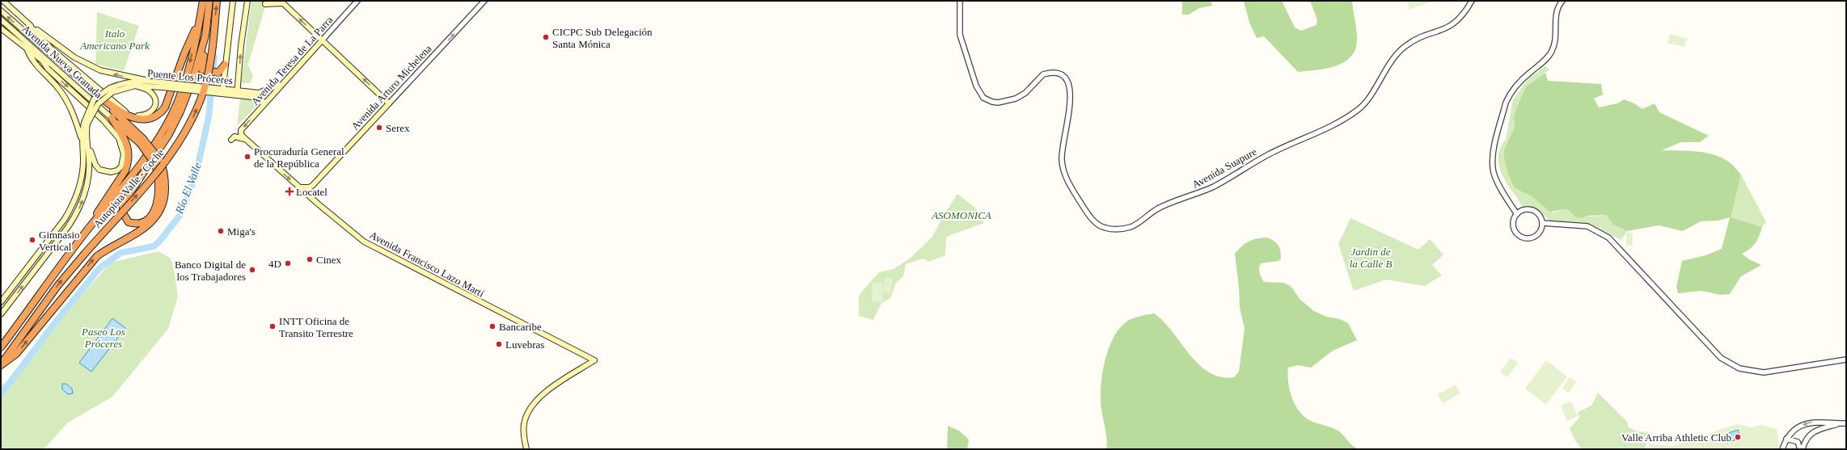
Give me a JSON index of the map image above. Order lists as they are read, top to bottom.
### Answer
{
  "streets": {
    "highway": ["Autopista Valle - Coche"],
    "main road": [
      "Avenida Teresa de La Parra",
      "Avenida Nueva Granada",
      "Puente Los Próceres",
      "Avenida Arturo Michelena",
      "Avenida Francisco Lazo Martí"
    ],
    "street": ["Avenida Suapure"]
  },
  "crossings": [
    ["Avenida Teresa de La Parra", "Avenida Francisco Lazo Martí"]
  ],
  "one_way": ["Avenida Arturo Michelena"],
  "water": ["Río El Valle"],
  "parks": [
    "Italo Americano Park",
    "ASOMONICA",
    "Jardin de la Calle B",
    "Paseo Los Próceres"
  ],
  "places": {
    "other": [
      "CICPC Sub Delegación Santa Mónica",
      "Serex",
      "Procuraduría General de la República",
      "Miga's",
      "Gimnasio Vertical",
      "Cinex",
      "4D",
      "Banco Digital de los Trabajadores",
      "INTT Oficina de Transito Terrestre",
      "Bancaribe",
      "Luvebras",
      "Valle Arriba Athletic Club"
    ],
    "health": ["Locatel"]
  }
}
